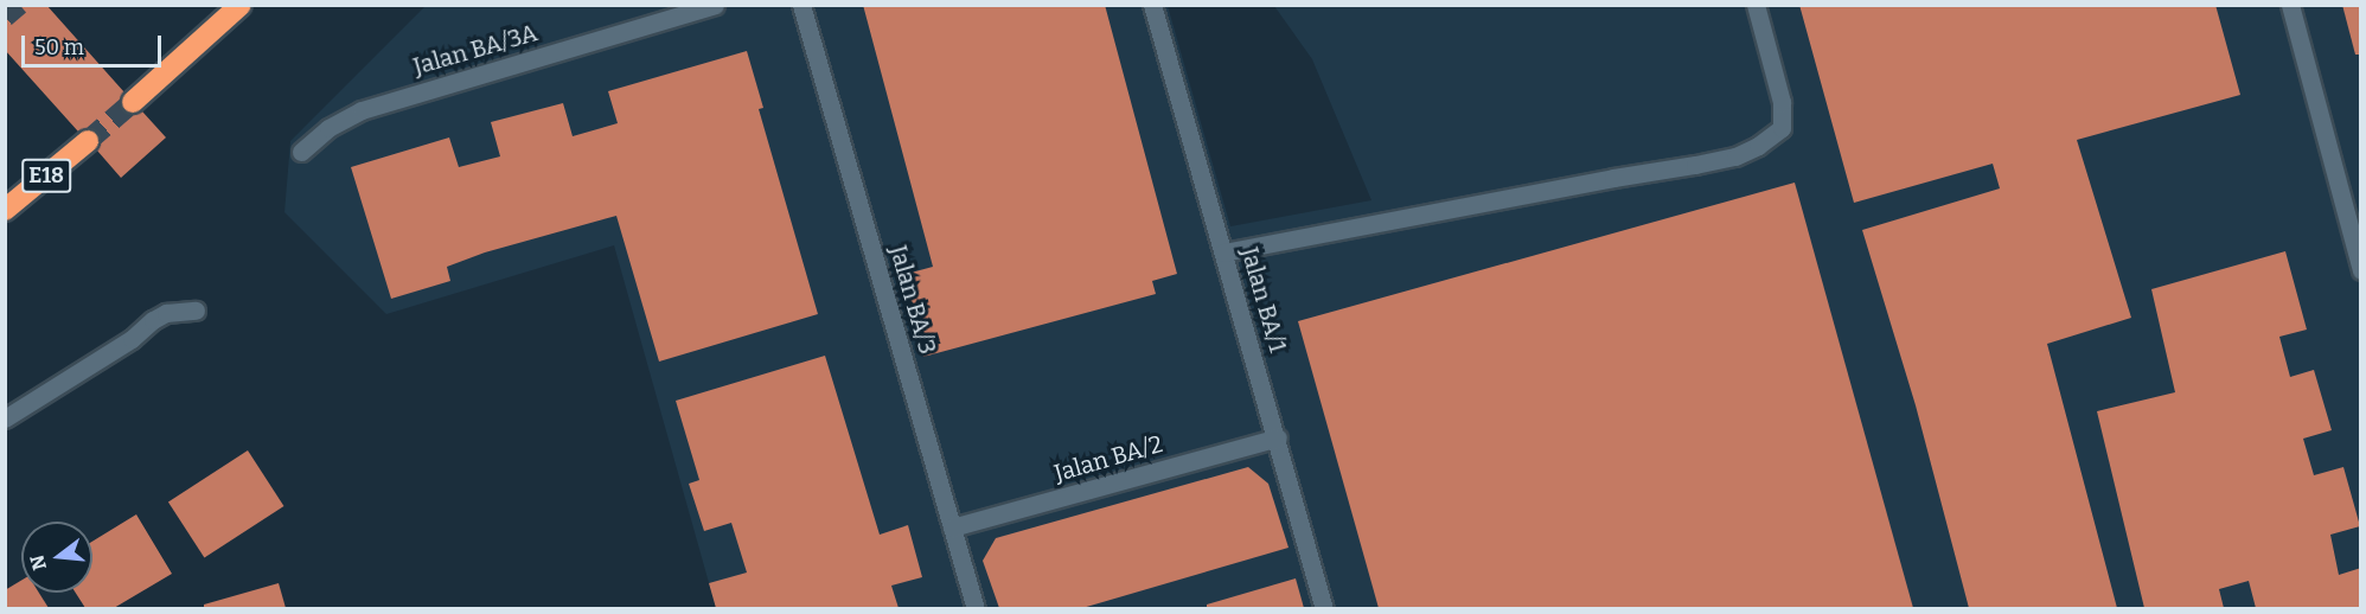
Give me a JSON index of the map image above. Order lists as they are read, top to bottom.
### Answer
{
  "streets": {
    "highway": ["E18"],
    "street": [
      "Jalan BA/3A",
      "Jalan BA/3",
      "Jalan BA/1",
      "Jalan BA/2"
    ]
  },
  "crossings": [
    ["Jalan BA/3", "Jalan BA/2"],
    ["Jalan BA/1", "Jalan BA/2"]
  ],
  "scale_bar": "50 m",
  "north": "left"
}
